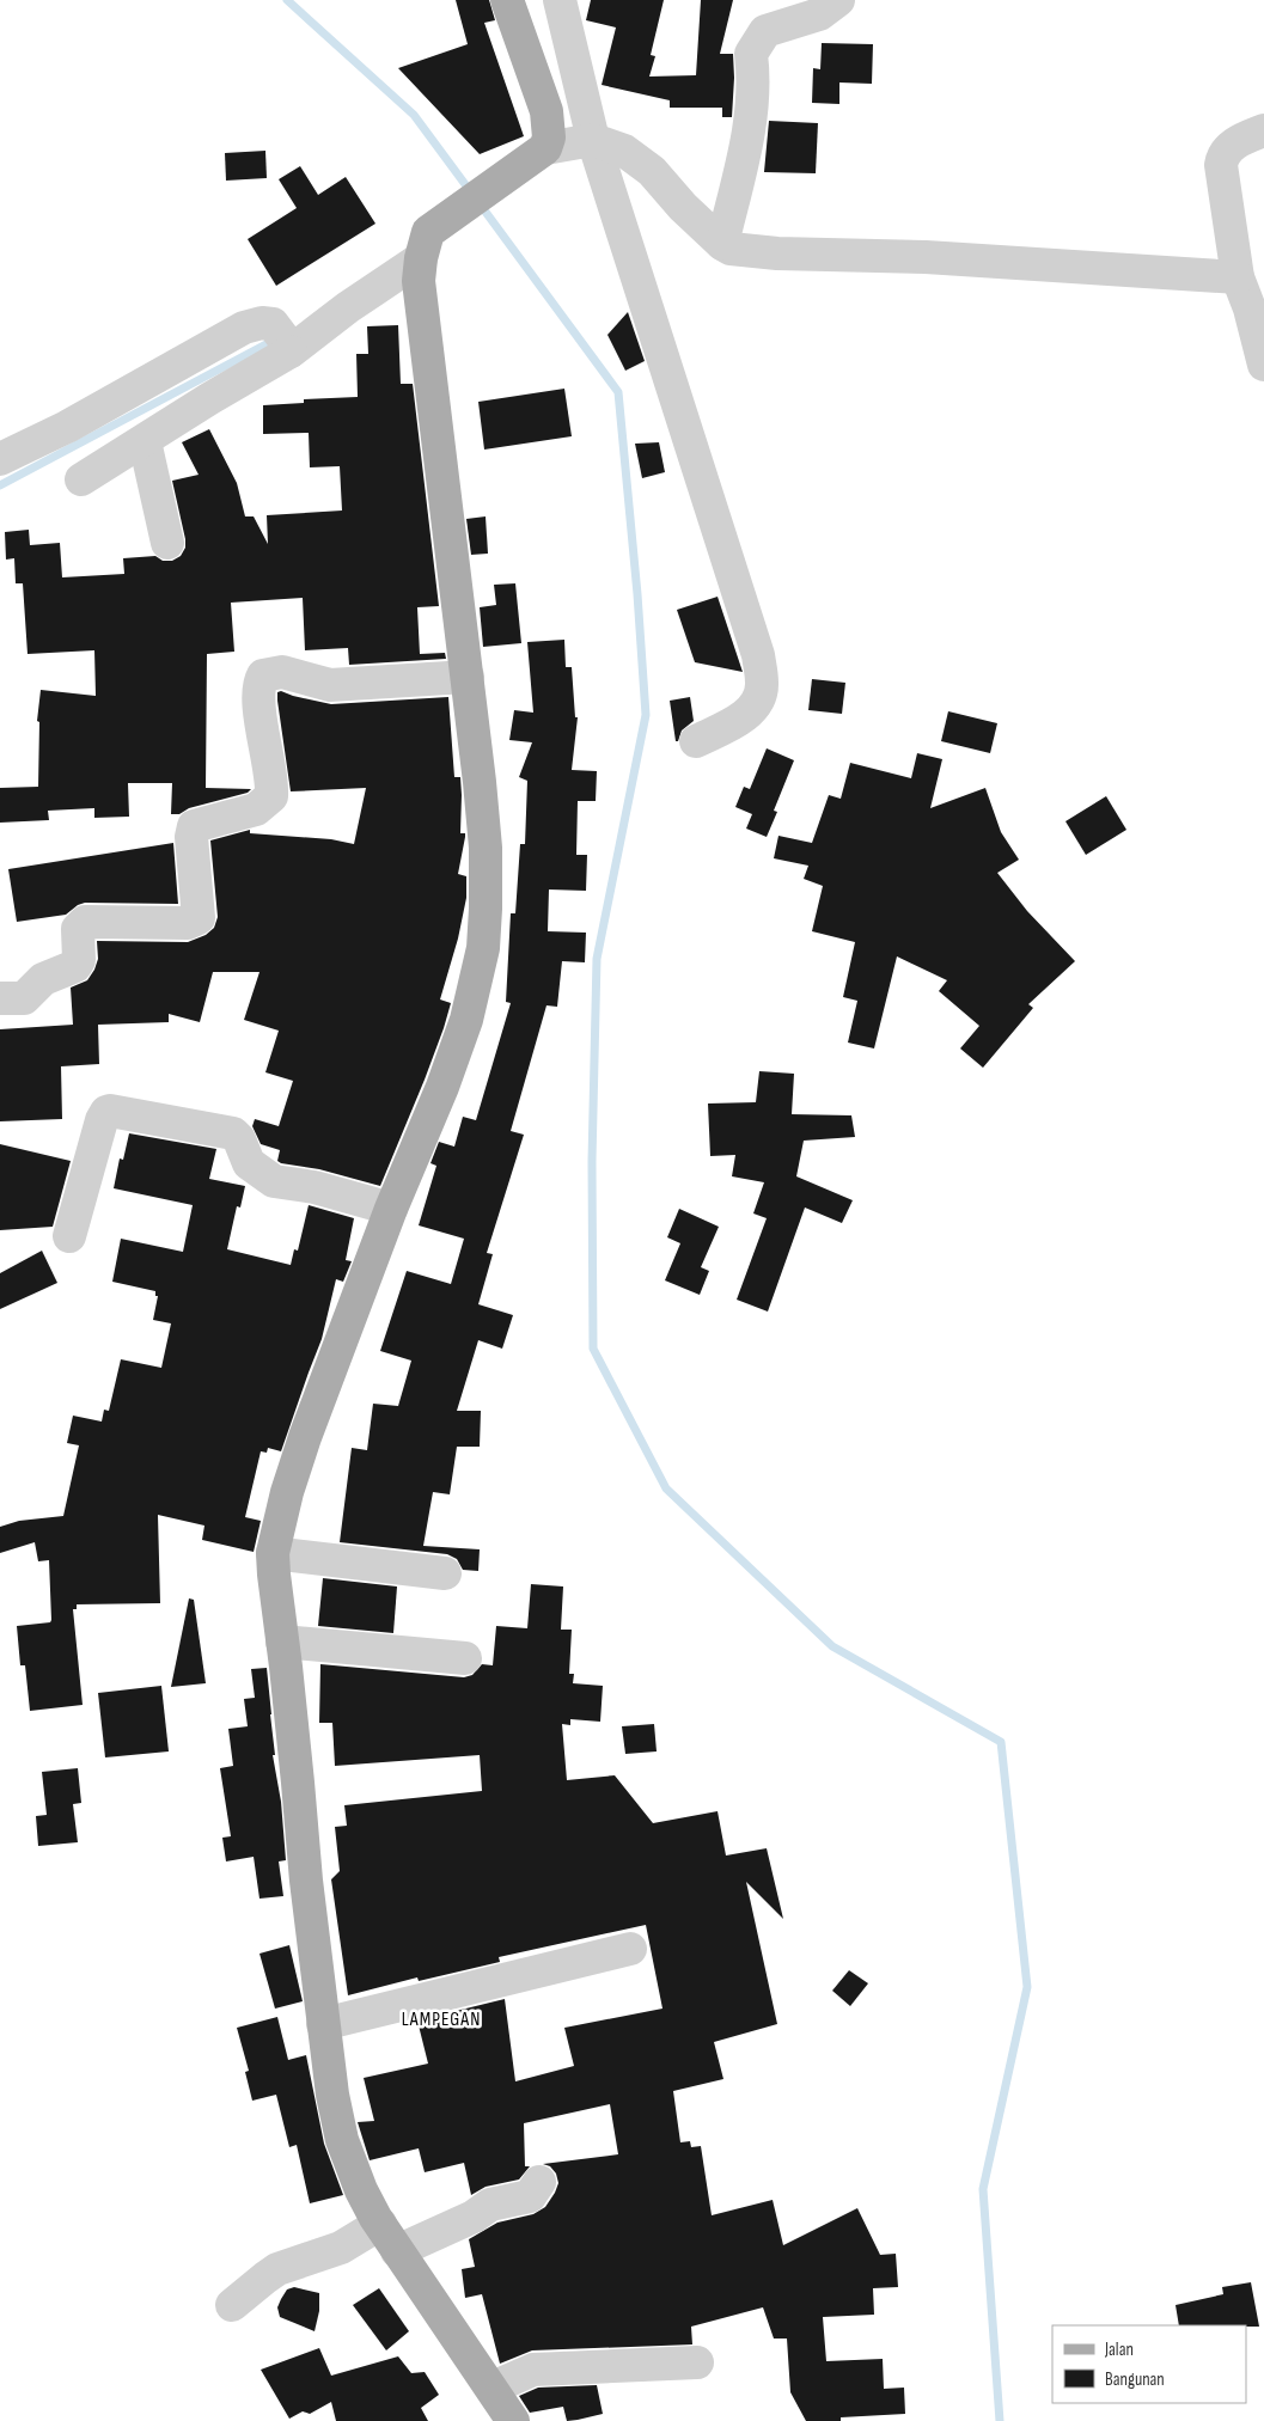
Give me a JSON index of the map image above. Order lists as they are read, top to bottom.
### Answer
{
  "districts": ["LAMPEGAN"],
  "legend": ["Jalan", "Bangunan"]
}
